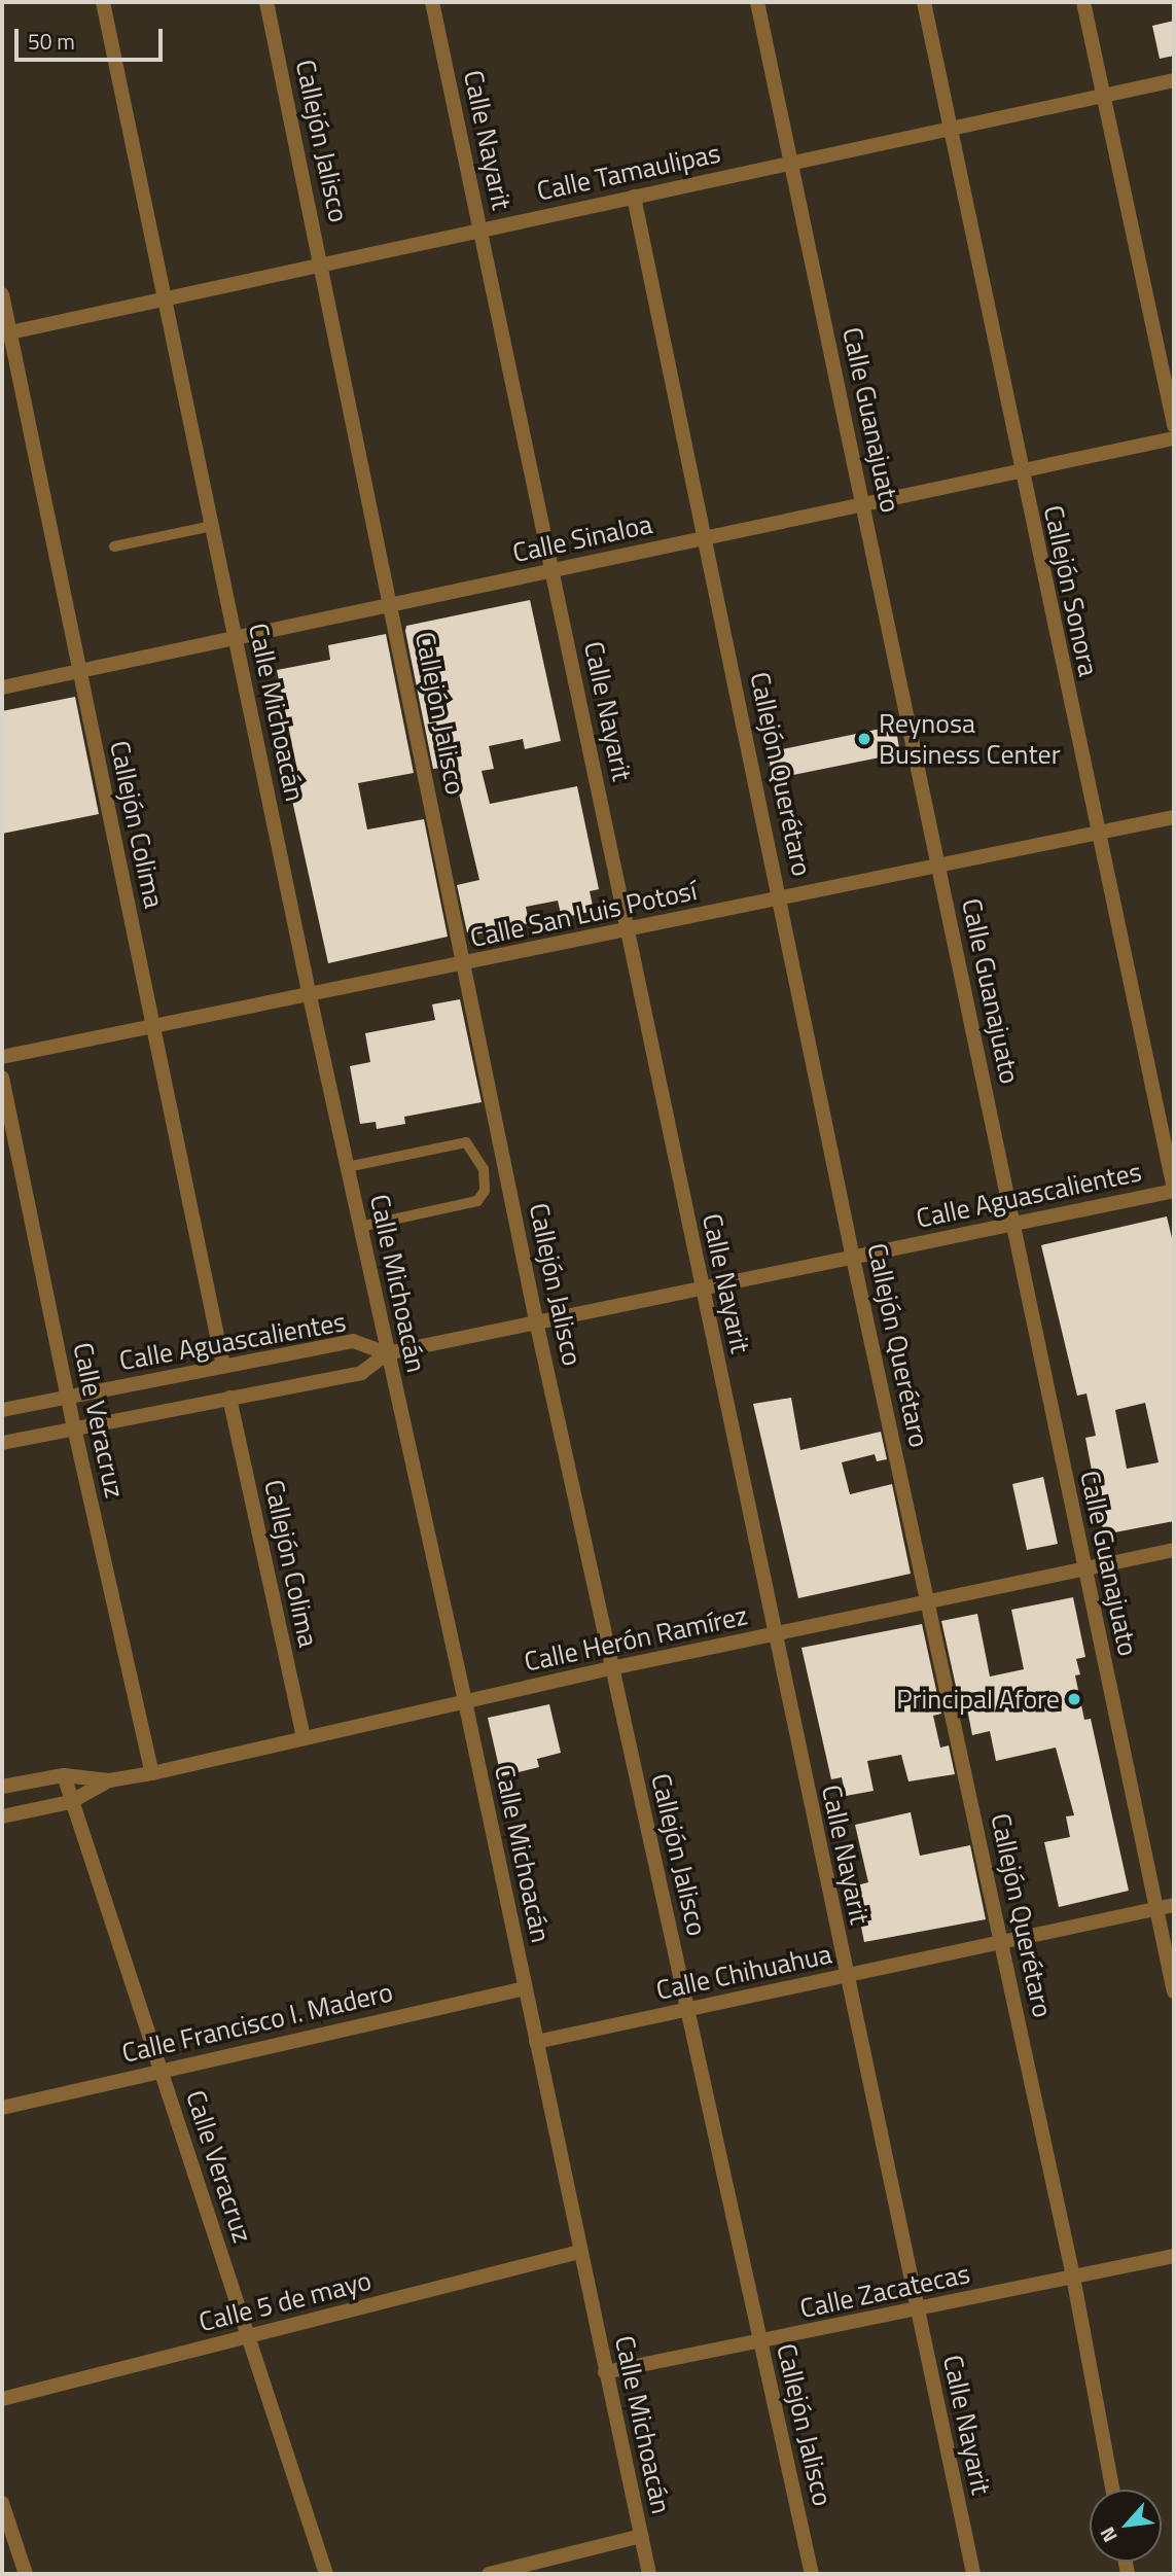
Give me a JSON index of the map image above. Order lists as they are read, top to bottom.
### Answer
{
  "streets": {
    "street": [
      "Calle Nayarit",
      "Callejón Jalisco",
      "Calle Tamaulipas",
      "Calle Guanajuato",
      "Calle Sinaloa",
      "Callejón Sonora",
      "Calle Michoacán",
      "Callejón Querétaro",
      "Callejón Colima",
      "Calle San Luis Potosí",
      "Calle Aguascalientes",
      "Calle Veracruz",
      "Calle Herón Ramírez",
      "Calle Chihuahua",
      "Calle Francisco I. Madero",
      "Calle Zacatecas",
      "Calle 5 de mayo"
    ]
  },
  "crossings": [
    ["Calle Nayarit", "Calle Tamaulipas"],
    ["Calle Nayarit", "Calle Sinaloa"],
    ["Calle Nayarit", "Calle San Luis Potosí"],
    ["Calle Nayarit", "Calle Aguascalientes"],
    ["Calle Nayarit", "Calle Herón Ramírez"],
    ["Calle Nayarit", "Calle Chihuahua"],
    ["Calle Nayarit", "Calle Zacatecas"],
    ["Callejón Jalisco", "Calle Tamaulipas"],
    ["Callejón Jalisco", "Calle Sinaloa"],
    ["Callejón Jalisco", "Calle San Luis Potosí"],
    ["Callejón Jalisco", "Calle Aguascalientes"],
    ["Callejón Jalisco", "Calle Herón Ramírez"],
    ["Callejón Jalisco", "Calle Chihuahua"],
    ["Callejón Jalisco", "Calle Zacatecas"],
    ["Calle Tamaulipas", "Calle Guanajuato"],
    ["Calle Tamaulipas", "Callejón Sonora"],
    ["Calle Tamaulipas", "Calle Michoacán"],
    ["Calle Tamaulipas", "Callejón Querétaro"],
    ["Calle Tamaulipas", "Callejón Colima"],
    ["Calle Guanajuato", "Calle Sinaloa"],
    ["Calle Guanajuato", "Calle San Luis Potosí"],
    ["Calle Guanajuato", "Calle Aguascalientes"],
    ["Calle Guanajuato", "Calle Herón Ramírez"],
    ["Calle Guanajuato", "Calle Chihuahua"],
    ["Calle Sinaloa", "Callejón Sonora"],
    ["Calle Sinaloa", "Calle Michoacán"],
    ["Calle Sinaloa", "Callejón Querétaro"],
    ["Calle Sinaloa", "Callejón Colima"],
    ["Callejón Sonora", "Calle San Luis Potosí"],
    ["Callejón Sonora", "Calle Aguascalientes"],
    ["Calle Michoacán", "Calle San Luis Potosí"],
    ["Calle Michoacán", "Calle Aguascalientes"],
    ["Calle Michoacán", "Calle Herón Ramírez"],
    ["Calle Michoacán", "Calle Chihuahua"],
    ["Calle Michoacán", "Calle Francisco I. Madero"],
    ["Calle Michoacán", "Calle Zacatecas"],
    ["Calle Michoacán", "Calle 5 de mayo"],
    ["Callejón Querétaro", "Calle San Luis Potosí"],
    ["Callejón Querétaro", "Calle Aguascalientes"],
    ["Callejón Querétaro", "Calle Herón Ramírez"],
    ["Callejón Querétaro", "Calle Chihuahua"],
    ["Callejón Querétaro", "Calle Zacatecas"],
    ["Callejón Colima", "Calle San Luis Potosí"],
    ["Callejón Colima", "Calle Aguascalientes"],
    ["Callejón Colima", "Calle Herón Ramírez"],
    ["Calle Aguascalientes", "Calle Veracruz"],
    ["Calle Veracruz", "Calle Herón Ramírez"],
    ["Calle Veracruz", "Calle Francisco I. Madero"],
    ["Calle Veracruz", "Calle 5 de mayo"]
  ],
  "places": ["Reynosa Business Center", "Principal Afore"],
  "scale_bar": "50 m",
  "north": "bottom left"
}
